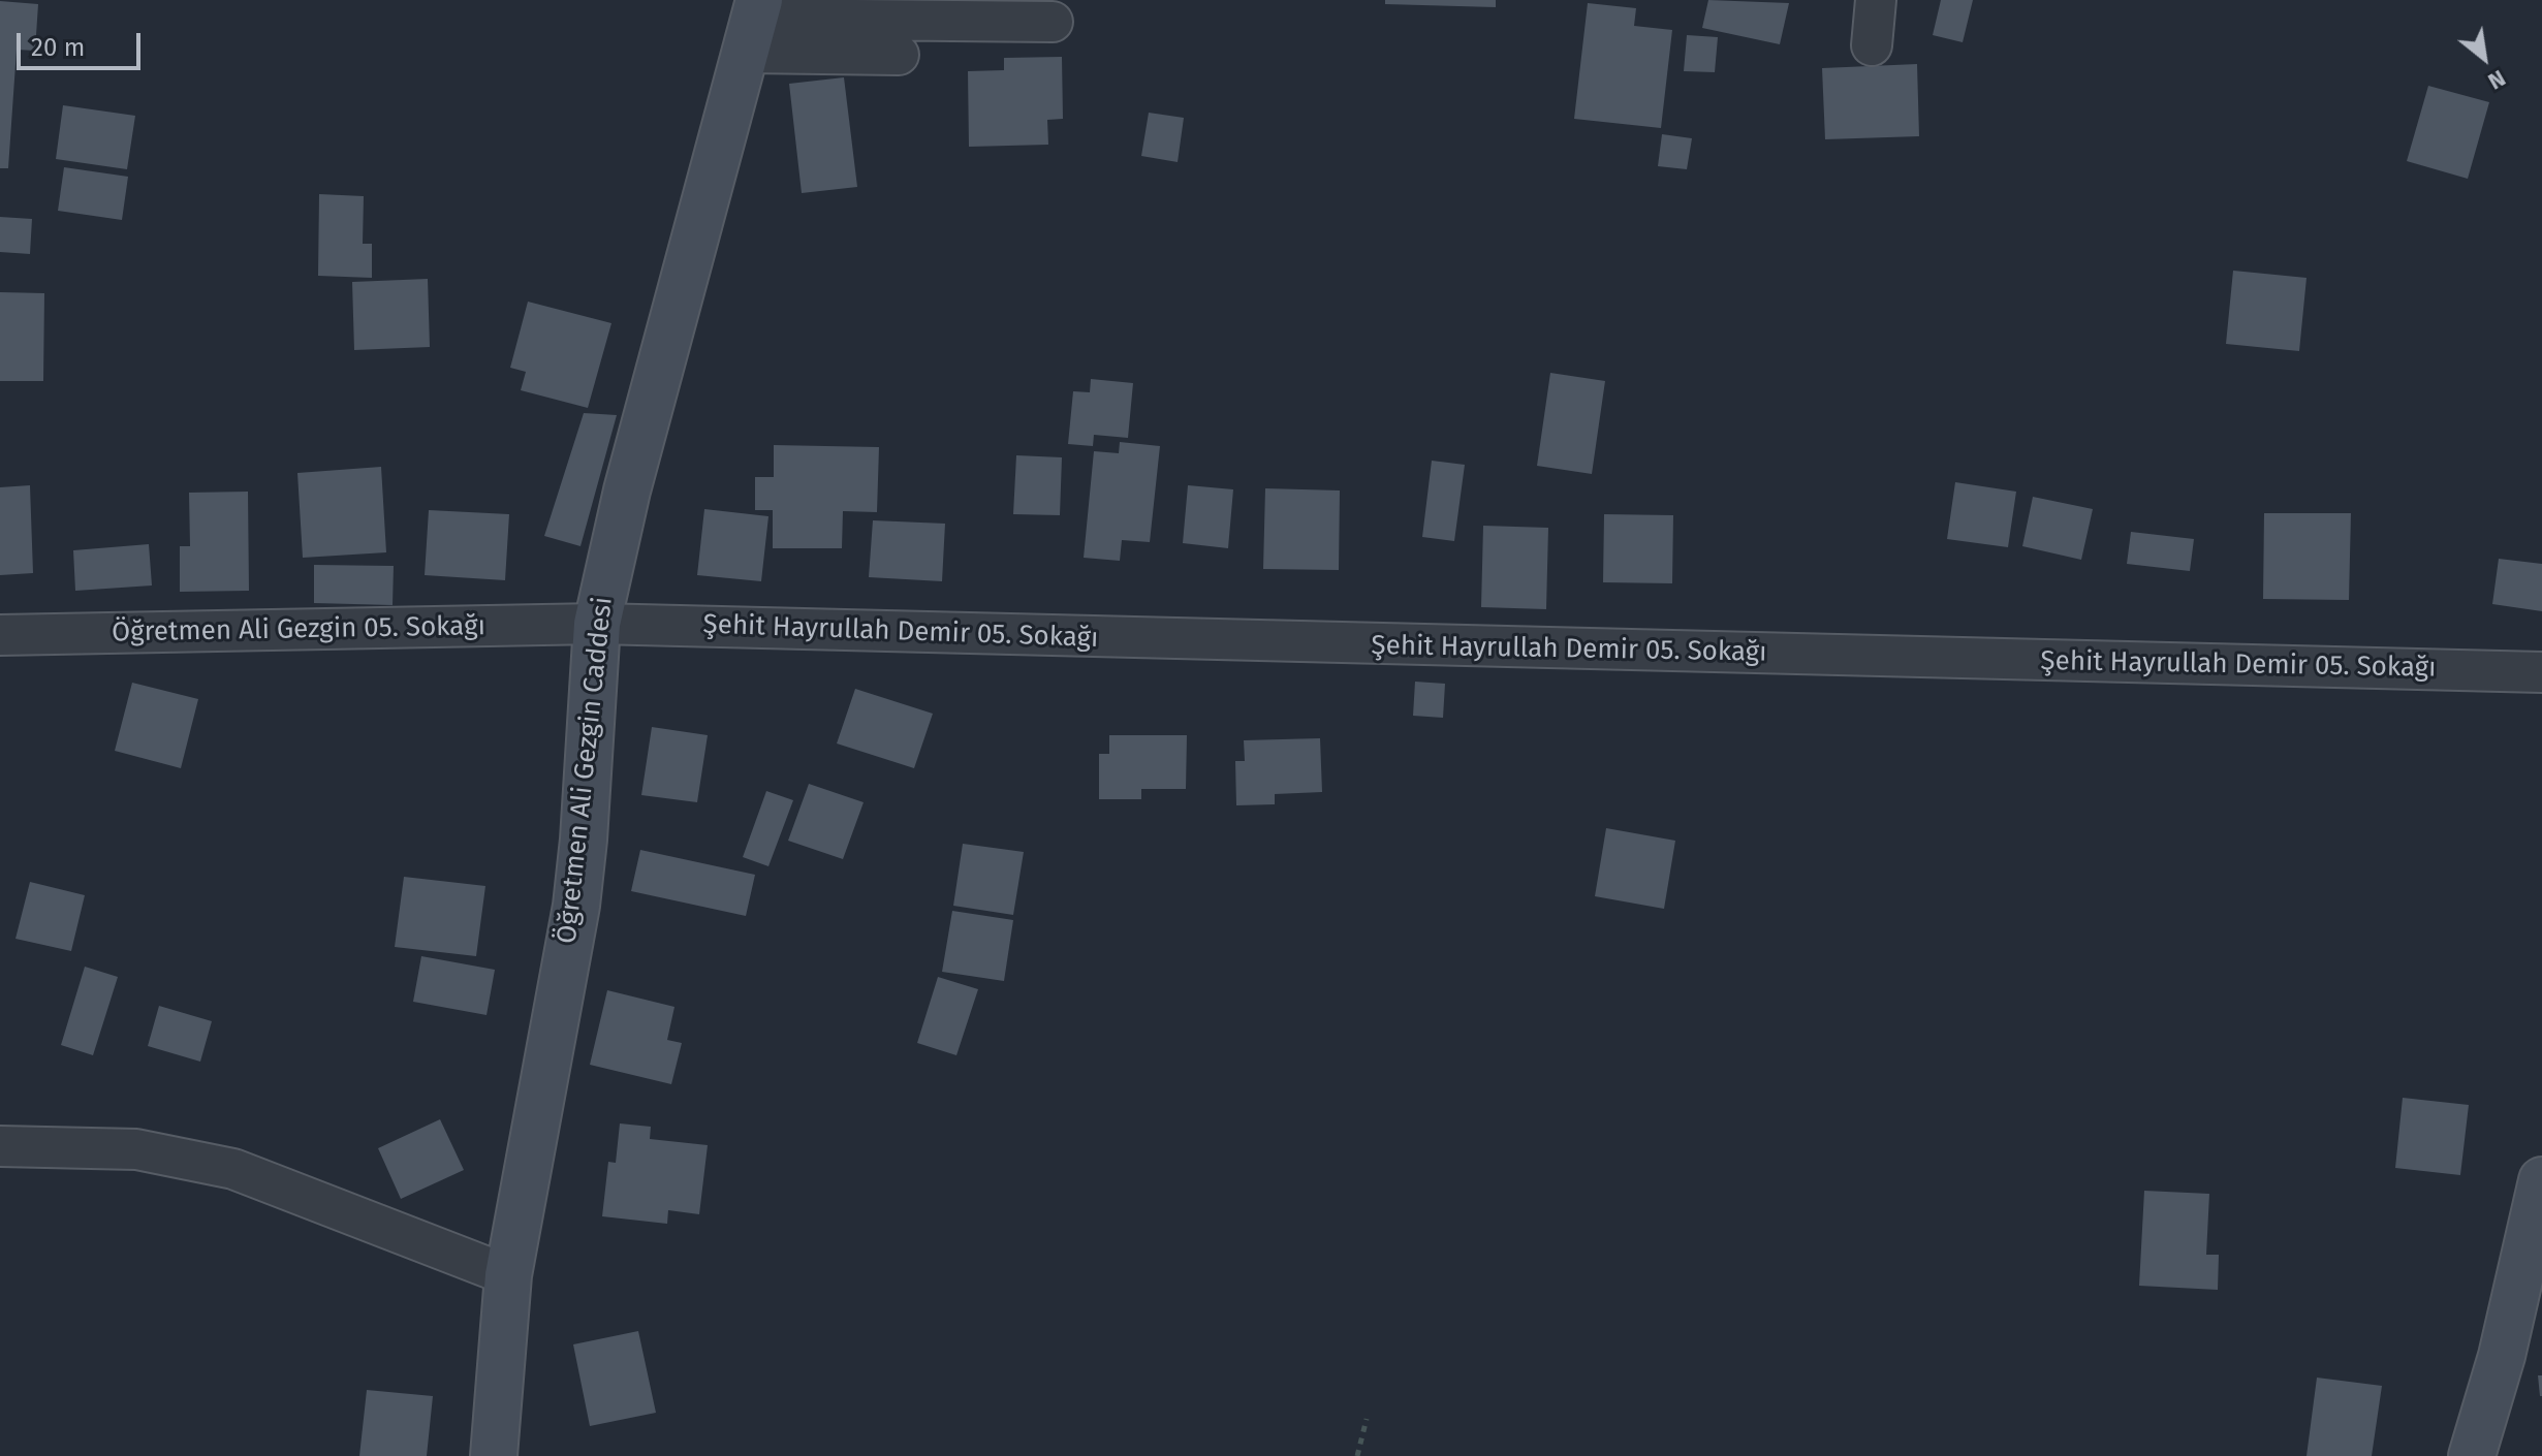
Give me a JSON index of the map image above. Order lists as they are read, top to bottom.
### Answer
{
  "streets": {
    "street": ["Öğretmen Ali Gezgin 05. Sokağı", "Şehit Hayrullah Demir 05. Sokağı", "Öğretmen Ali Gezgin Caddesi"]
  },
  "crossings": [
    ["Öğretmen Ali Gezgin 05. Sokağı", "Şehit Hayrullah Demir 05. Sokağı"],
    ["Öğretmen Ali Gezgin 05. Sokağı", "Öğretmen Ali Gezgin Caddesi"],
    ["Şehit Hayrullah Demir 05. Sokağı", "Öğretmen Ali Gezgin Caddesi"]
  ],
  "scale_bar": "20 m",
  "north": "bottom right"
}
